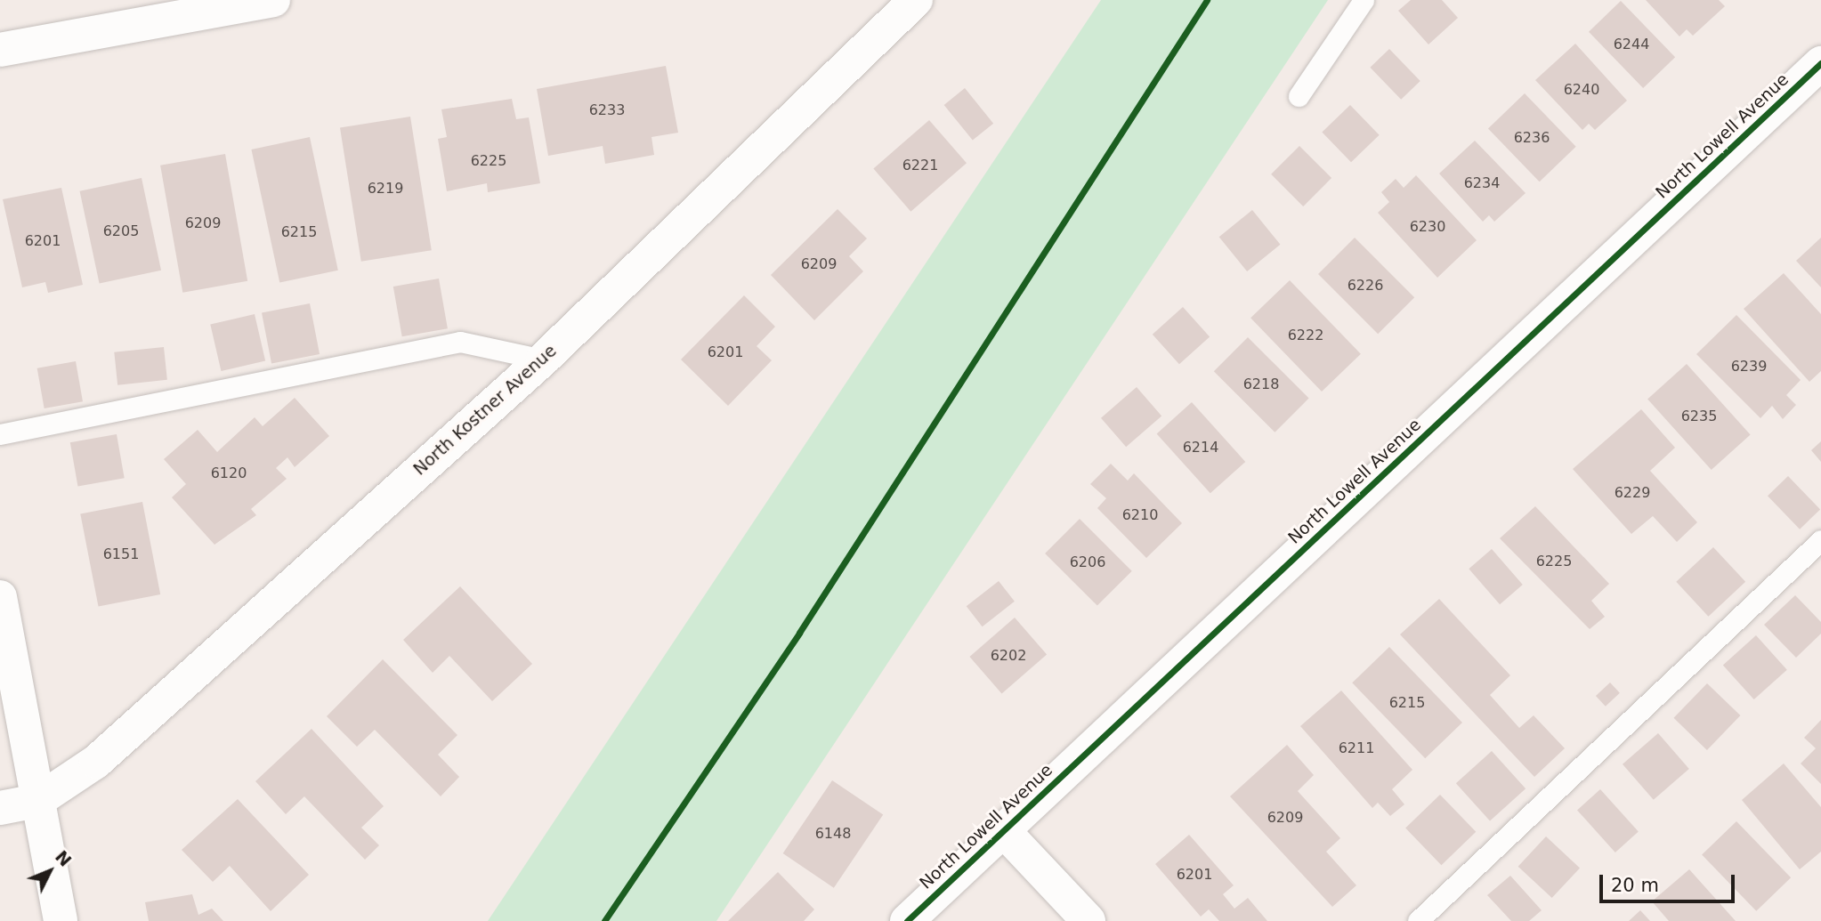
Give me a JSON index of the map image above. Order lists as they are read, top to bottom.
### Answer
{
  "streets": {
    "street": ["North Lowell Avenue", "North Kostner Avenue"]
  },
  "house_numbers": [
    "6244",
    "6240",
    "6233",
    "6236",
    "6225",
    "6221",
    "6234",
    "6219",
    "6209",
    "6230",
    "6205",
    "6215",
    "6201",
    "6209",
    "6226",
    "6222",
    "6201",
    "6239",
    "6218",
    "6235",
    "6214",
    "6120",
    "6229",
    "6210",
    "6151",
    "6225",
    "6206",
    "6202",
    "6215",
    "6211",
    "6209",
    "6148",
    "6201"
  ],
  "scale_bar": "20 m",
  "north": "top right"
}
